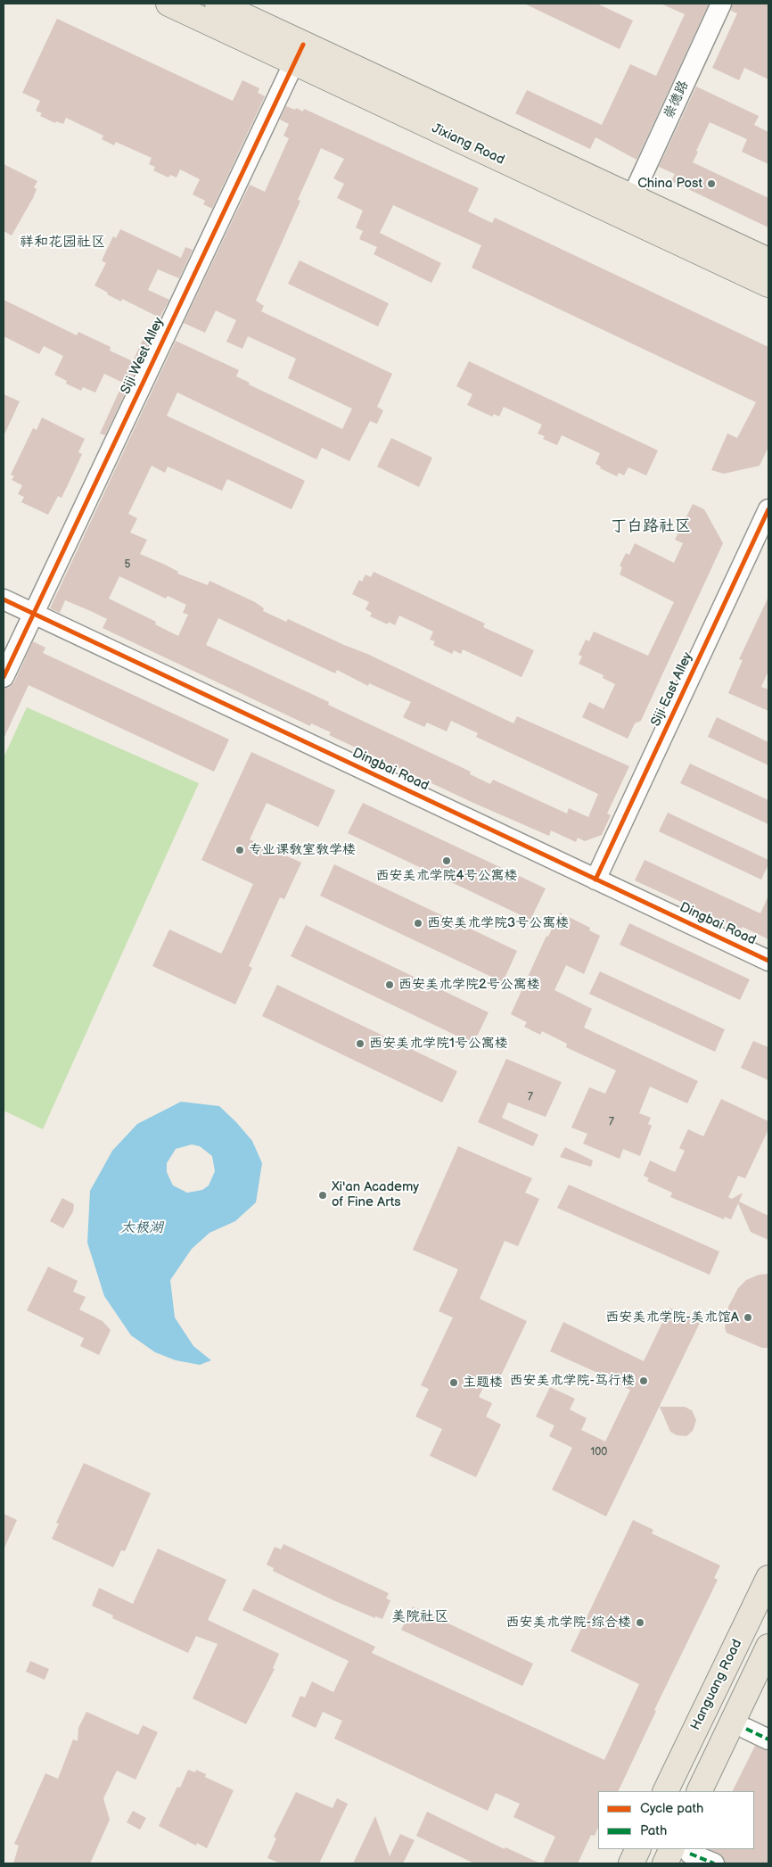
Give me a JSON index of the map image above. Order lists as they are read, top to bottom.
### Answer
{
  "streets": {
    "main road": ["Jixiang Road", "Hanguang Road"],
    "street": [
      "崇德路",
      "Siji West Alley",
      "Siji East Alley",
      "Dingbai Road"
    ]
  },
  "crossings": [
    ["崇德路", "Jixiang Road"],
    ["Jixiang Road", "Siji West Alley"],
    ["Siji West Alley", "Dingbai Road"],
    ["Siji East Alley", "Dingbai Road"]
  ],
  "districts": ["祥和花园社区", "丁白路社区", "美院社区"],
  "water": ["太极湖"],
  "places": [
    "China Post",
    "专业课教室教学楼",
    "西安美术学院4号公寓楼",
    "西安美术学院3号公寓楼",
    "西安美术学院2号公寓楼",
    "西安美术学院1号公寓楼",
    "Xi'an Academy of Fine Arts",
    "西安美术学院-美术馆A",
    "西安美术学院-笃行楼",
    "主题楼",
    "西安美术学院-综合楼"
  ],
  "house_numbers": [
    "5",
    "7",
    "7",
    "100"
  ],
  "legend": ["Cycle path", "Path"]
}
